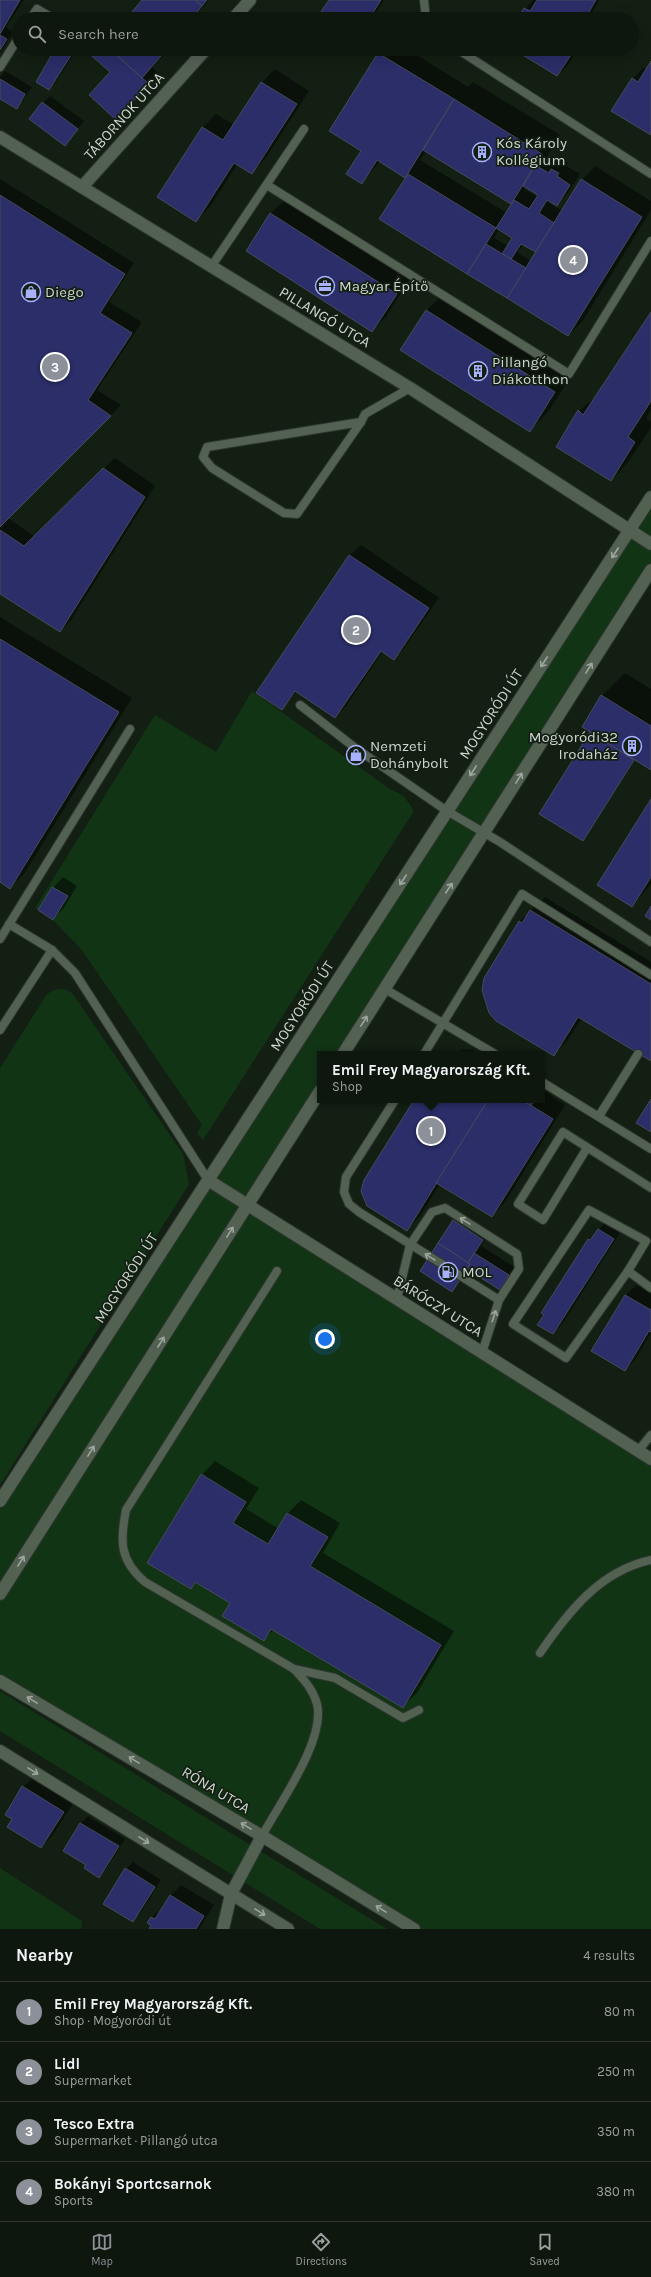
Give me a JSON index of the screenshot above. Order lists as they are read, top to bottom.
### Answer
{
  "streets": {
    "street": [
      "TÁBORNOK UTCA",
      "PILLANGÓ UTCA",
      "MOGYORÓDI ÚT",
      "BÁRÓCZY UTCA",
      "RÓNA UTCA"
    ]
  },
  "crossings": [
    ["TÁBORNOK UTCA", "PILLANGÓ UTCA"],
    ["PILLANGÓ UTCA", "MOGYORÓDI ÚT"],
    ["MOGYORÓDI ÚT", "BÁRÓCZY UTCA"]
  ],
  "places": {
    "building": ["Kós Károly Kollégium", "Pillangó Diákotthon", "Mogyoródi32 Irodaház"],
    "office": ["Magyar Építő"],
    "shop": ["Diego", "Nemzeti Dohánybolt"],
    "fuel station": ["MOL"]
  },
  "page": {
    "search": "Search here",
    "pins": [
      "4",
      "3",
      "2",
      "1"
    ],
    "popup": ["Emil Frey Magyarország Kft.", "Shop"],
    "heading": ["Nearby", "4 results"],
    "list": [
      {
        "mark": "1",
        "name": "Emil Frey Magyarország Kft.",
        "note": "Shop · Mogyoródi út",
        "value": "80 m"
      },
      {
        "mark": "2",
        "name": "Lidl",
        "note": "Supermarket",
        "value": "250 m"
      },
      {
        "mark": "3",
        "name": "Tesco Extra",
        "note": "Supermarket · Pillangó utca",
        "value": "350 m"
      },
      {
        "mark": "4",
        "name": "Bokányi Sportcsarnok",
        "note": "Sports",
        "value": "380 m"
      }
    ],
    "nav": ["Map", "Directions", "Saved"]
  }
}
